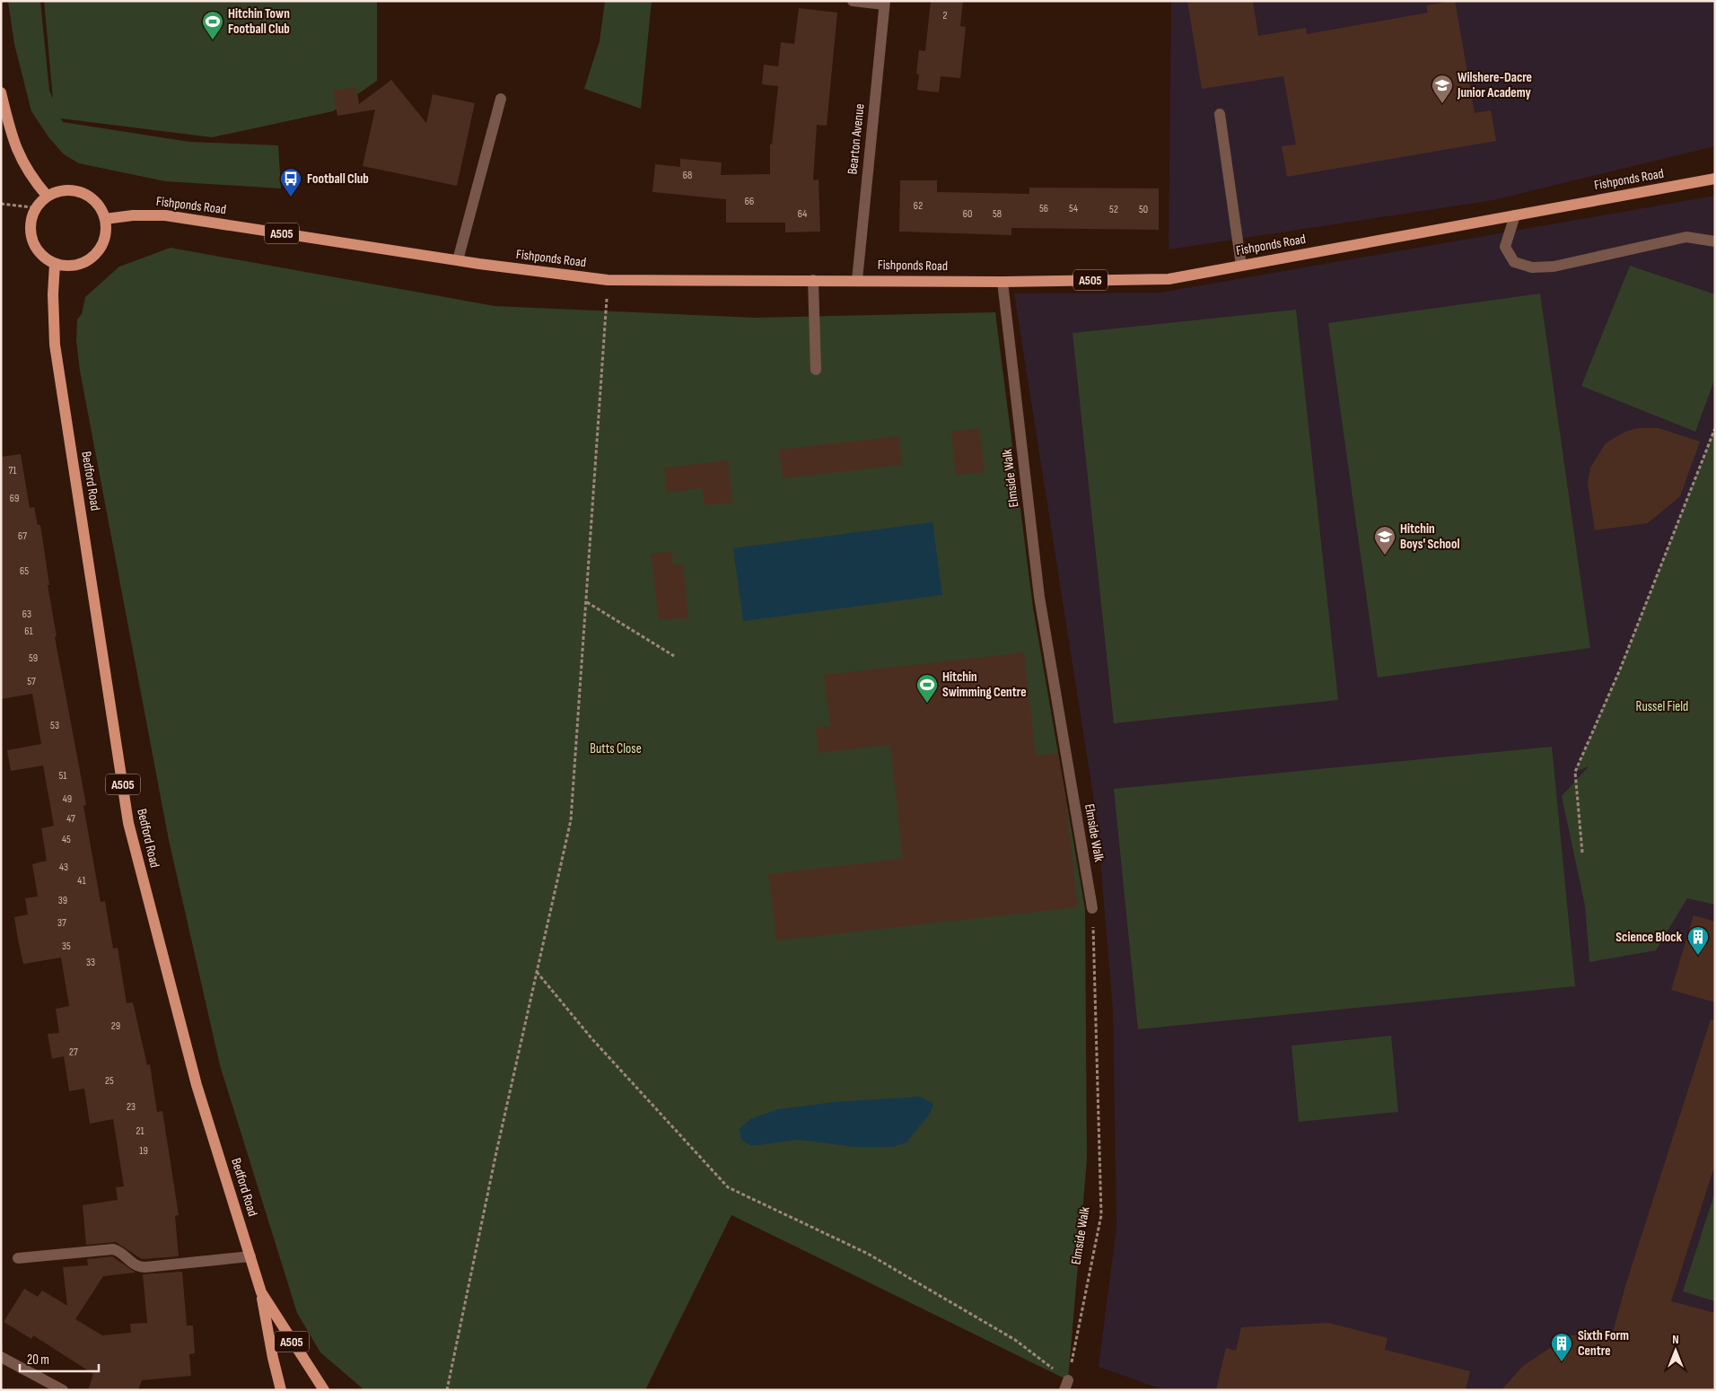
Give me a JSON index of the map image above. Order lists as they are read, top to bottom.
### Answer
{
  "streets": {
    "main road": ["Fishponds Road", "A505", "Bedford Road"],
    "street": ["Bearton Avenue", "Elmside Walk"]
  },
  "crossings": [
    ["Bearton Avenue", "Fishponds Road"],
    ["Fishponds Road", "Elmside Walk"],
    ["Fishponds Road", "Bedford Road"],
    ["A505", "Bedford Road"]
  ],
  "parks": ["Russel Field", "Butts Close"],
  "places": {
    "sports": ["Hitchin Town Football Club", "Hitchin Swimming Centre"],
    "school or university": ["Wilshere-Dacre Junior Academy", "Hitchin Boys' School"],
    "bus stop": ["Football Club"],
    "building": ["Science Block", "Sixth Form Centre"]
  },
  "house_numbers": [
    "2",
    "68",
    "66",
    "62",
    "56",
    "54",
    "52",
    "50",
    "64",
    "60",
    "58",
    "71",
    "69",
    "67",
    "65",
    "63",
    "61",
    "59",
    "57",
    "53",
    "51",
    "49",
    "47",
    "45",
    "43",
    "41",
    "39",
    "37",
    "35",
    "33",
    "29",
    "27",
    "25",
    "23",
    "21",
    "19"
  ],
  "scale_bar": "20 m",
  "north": "top"
}
